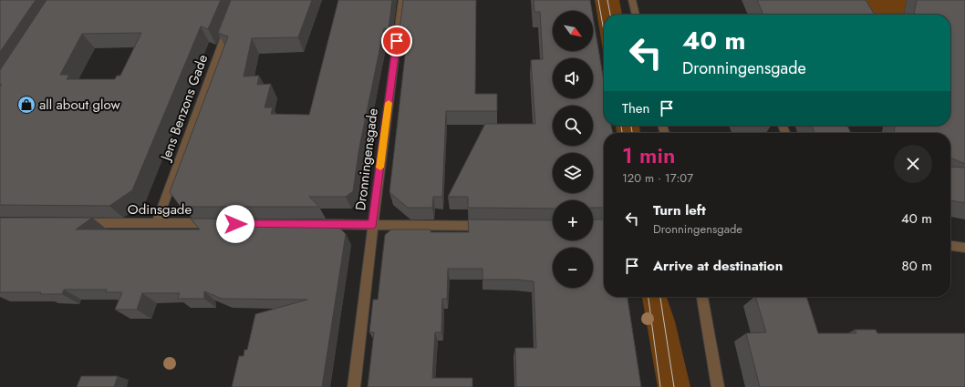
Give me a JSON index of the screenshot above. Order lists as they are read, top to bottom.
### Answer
{
  "streets": {
    "street": ["Jens Benzons Gade", "Dronningensgade", "Odinsgade"]
  },
  "crossings": [
    ["Jens Benzons Gade", "Odinsgade"]
  ],
  "places": {
    "shop": ["all about glow"]
  },
  "north": "bottom right",
  "page": {
    "map_buttons": ["+", "−"],
    "turn": ["40 m", "Dronningensgade"],
    "then": "Then",
    "heading": ["1 min", "120 m · 17:07"],
    "list": [
      {
        "name": "Turn left",
        "note": "Dronningensgade",
        "value": "40 m"
      },
      {
        "name": "Arrive at destination",
        "value": "80 m"
      }
    ]
  }
}
